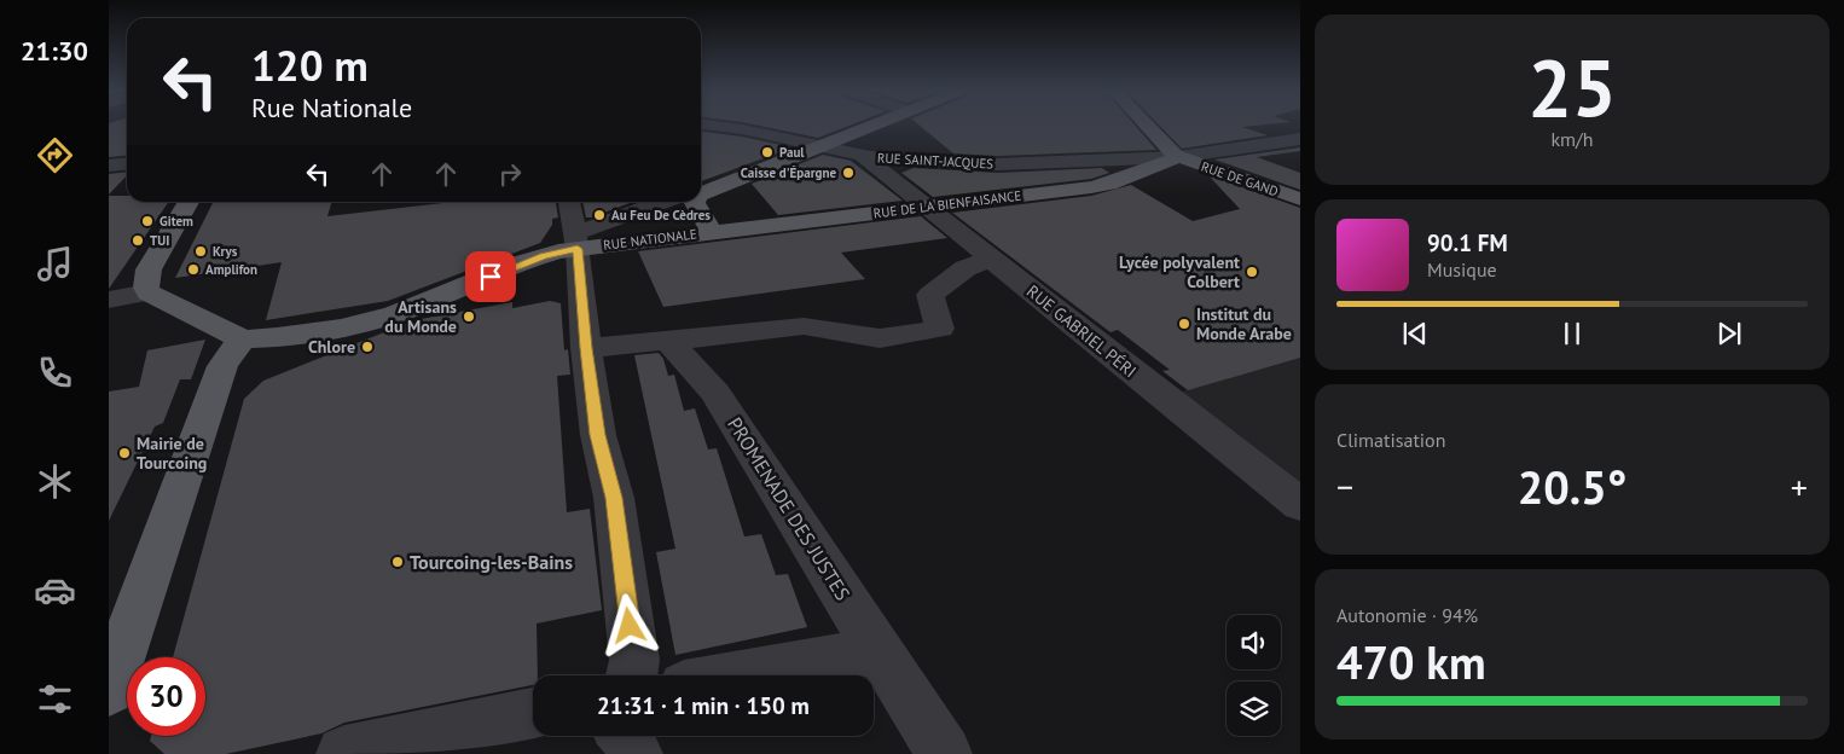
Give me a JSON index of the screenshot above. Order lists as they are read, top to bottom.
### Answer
{
  "streets": {
    "main road": ["RUE DE GAND", "RUE DE LA BIENFAISANCE", "RUE NATIONALE"],
    "street": ["RUE SAINT-JACQUES", "RUE GABRIEL PÉRI", "PROMENADE DES JUSTES"]
  },
  "crossings": [
    ["RUE SAINT-JACQUES", "RUE DE GAND"],
    ["RUE SAINT-JACQUES", "RUE DE LA BIENFAISANCE"],
    ["RUE SAINT-JACQUES", "RUE NATIONALE"],
    ["RUE SAINT-JACQUES", "RUE GABRIEL PÉRI"],
    ["RUE DE GAND", "RUE DE LA BIENFAISANCE"],
    ["RUE DE LA BIENFAISANCE", "RUE NATIONALE"],
    ["RUE DE LA BIENFAISANCE", "RUE GABRIEL PÉRI"]
  ],
  "places": [
    "Paul",
    "Caisse d'Épargne",
    "Au Feu De Cèdres",
    "Gitem",
    "TUI",
    "Krys",
    "Amplifon",
    "Lycée polyvalent Colbert",
    "Artisans du Monde",
    "Institut du Monde Arabe",
    "Chlore",
    "Mairie de Tourcoing",
    "Tourcoing-les-Bains"
  ],
  "page": {
    "tabs": "21:30",
    "tile": [
      ["25", "km/h"],
      "Climatisation",
      ["Autonomie · 94%", "470 km"]
    ],
    "turn": ["120 m", "Rue Nationale"],
    "song": ["90.1 FM", "Musique"],
    "heat": ["−", "20.5°", "+"],
    "limit": "30",
    "trip": "21:31 · 1 min · 150 m"
  }
}
